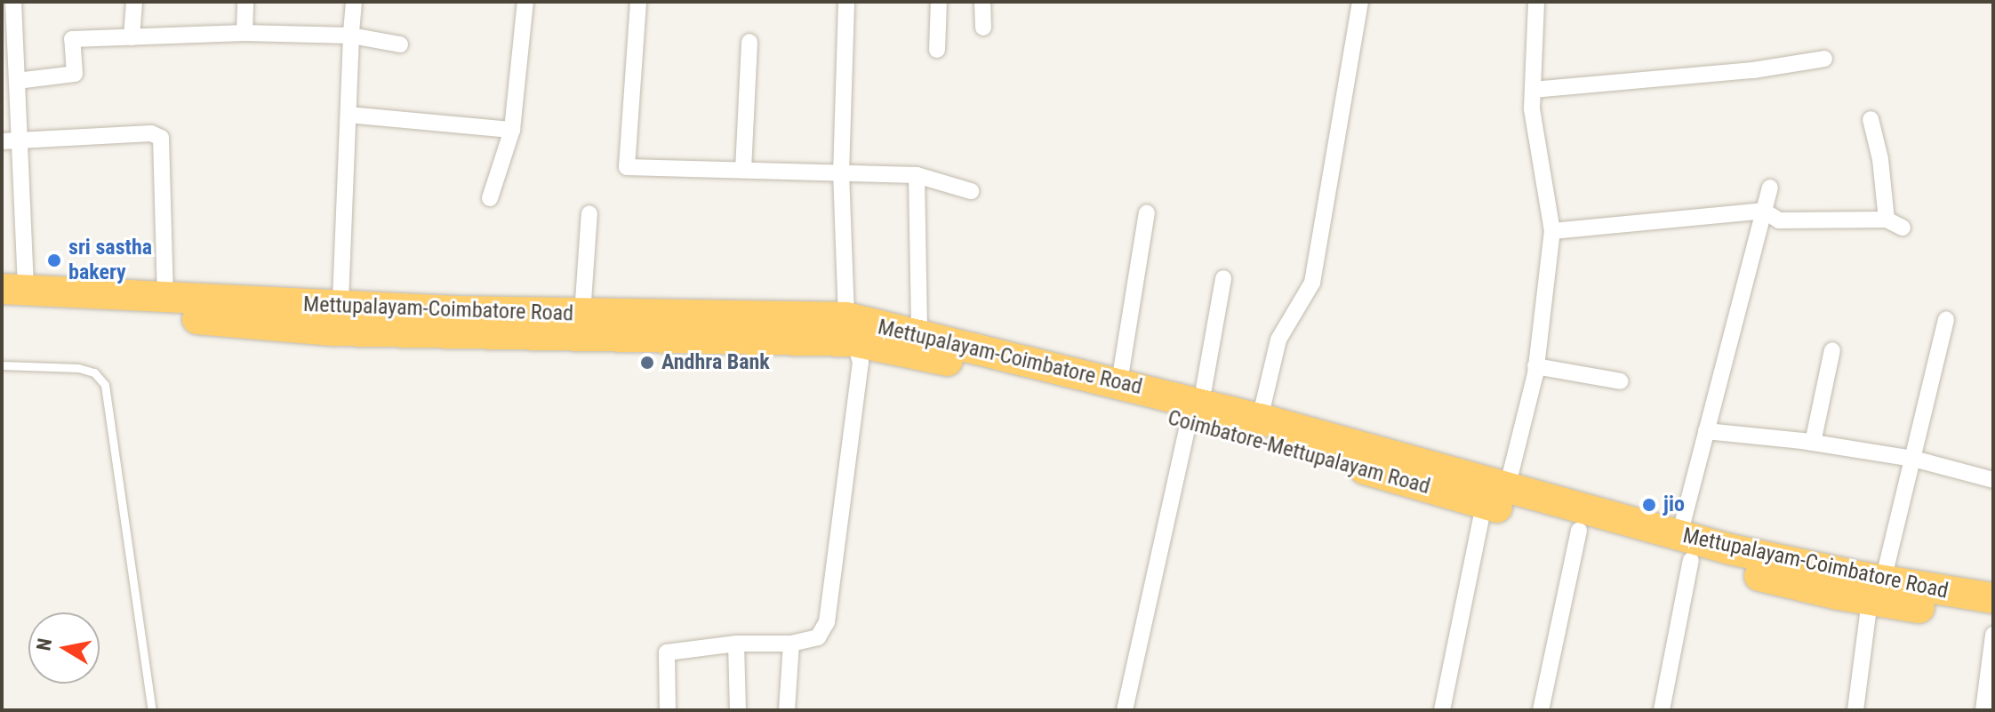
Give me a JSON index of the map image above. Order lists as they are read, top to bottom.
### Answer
{
  "streets": {
    "highway": ["Mettupalayam-Coimbatore Road", "Coimbatore-Mettupalayam Road"]
  },
  "crossings": [
    ["Mettupalayam-Coimbatore Road", "Coimbatore-Mettupalayam Road"]
  ],
  "places": ["sri sastha bakery", "Andhra Bank", "jio"],
  "north": "left"
}
